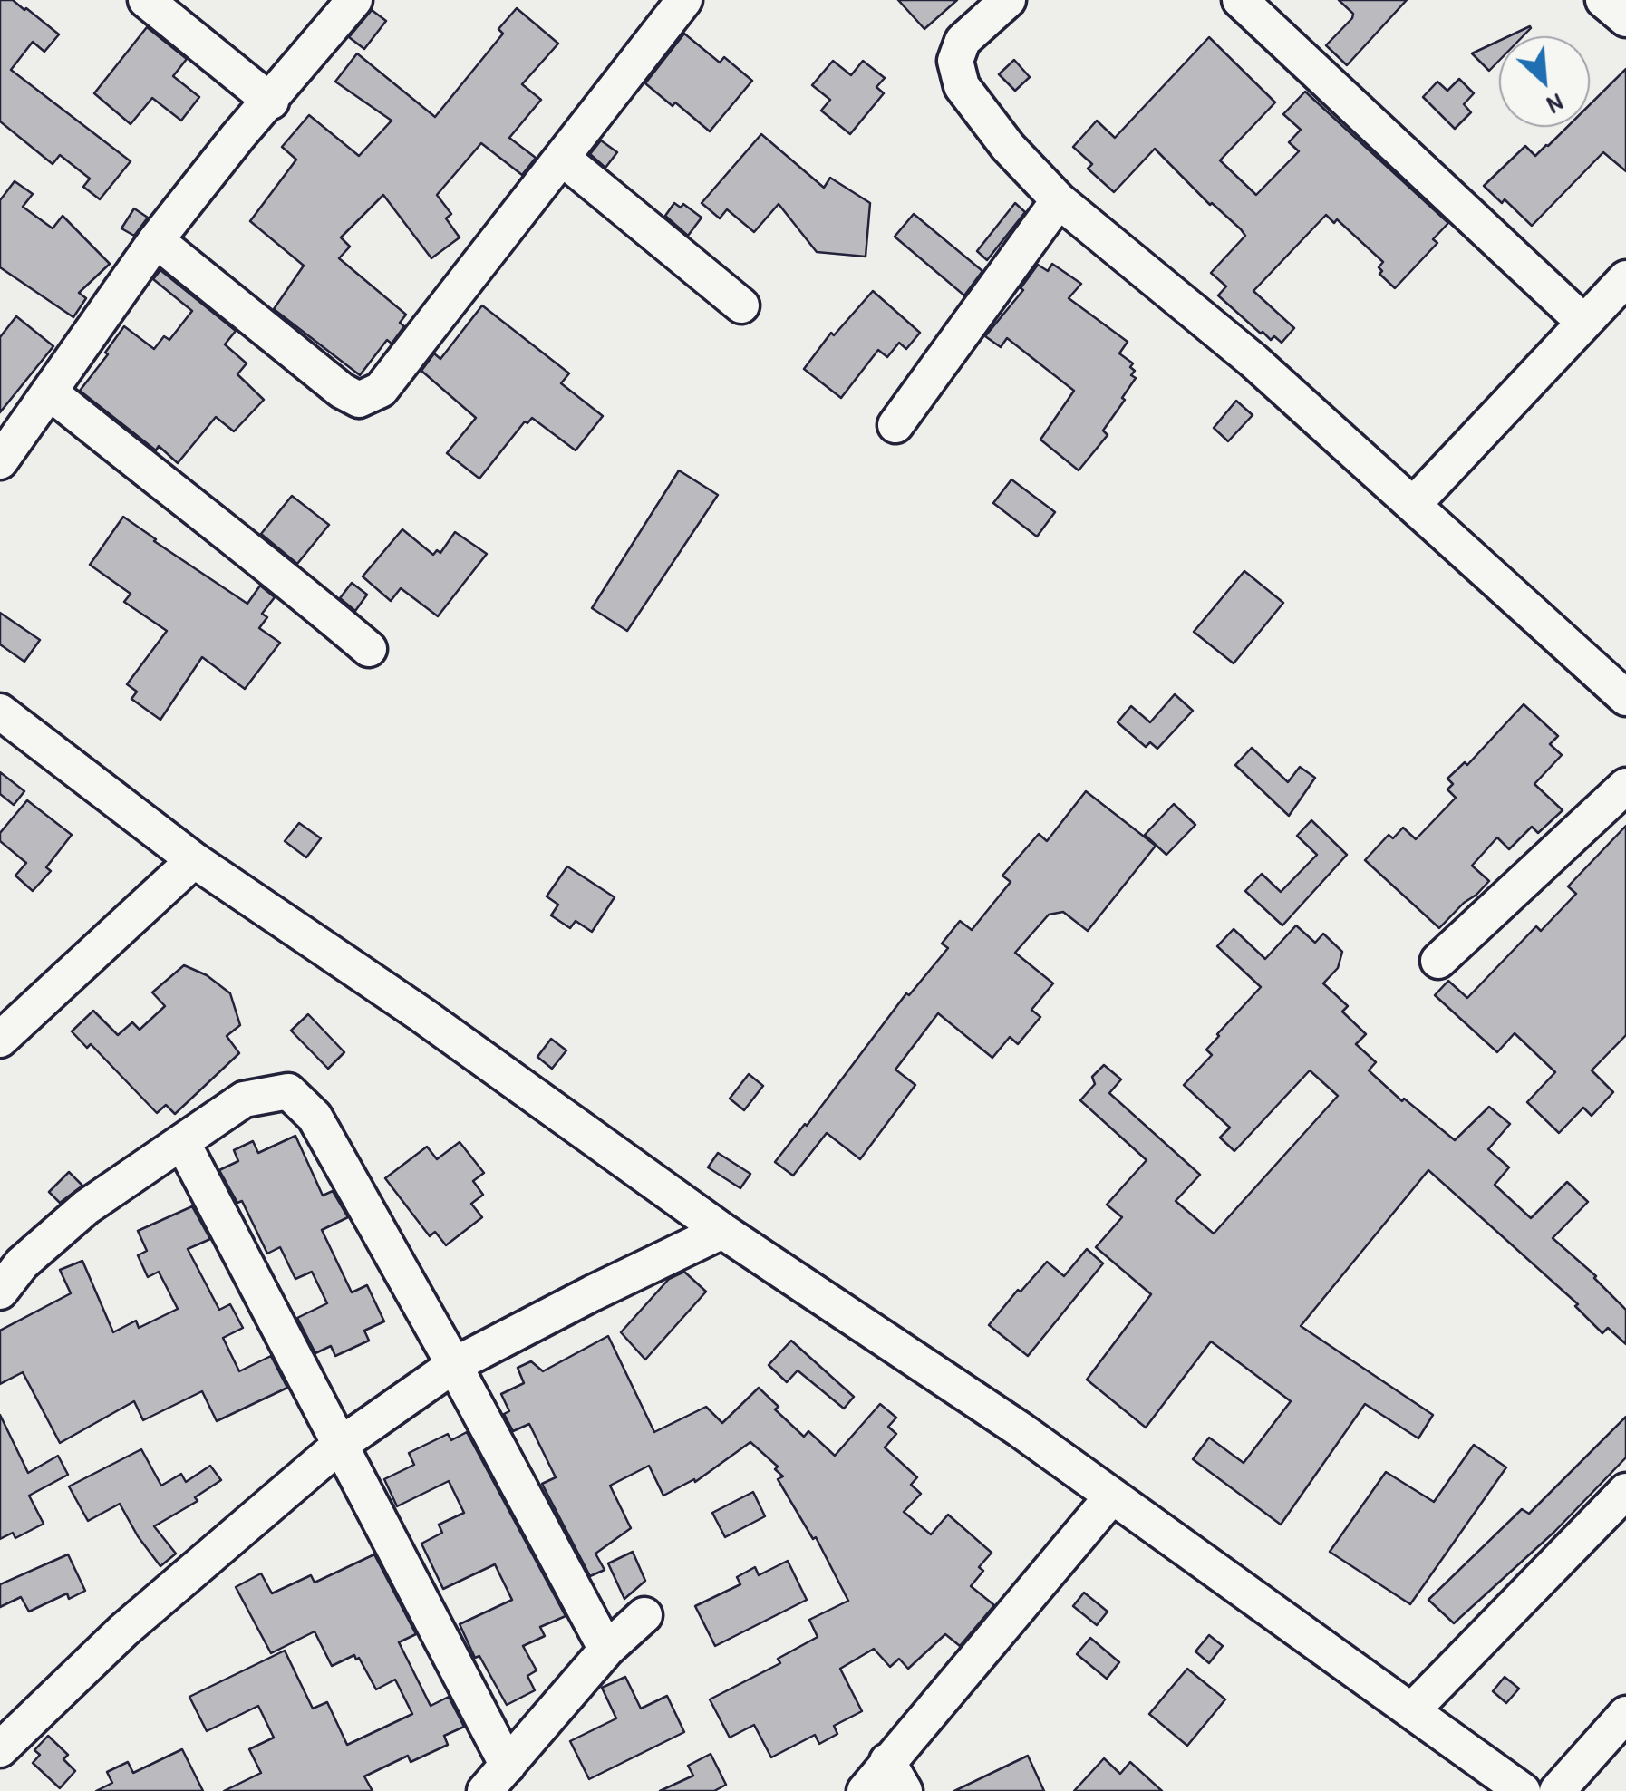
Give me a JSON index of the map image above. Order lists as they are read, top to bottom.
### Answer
{
  "north": "bottom right"
}
